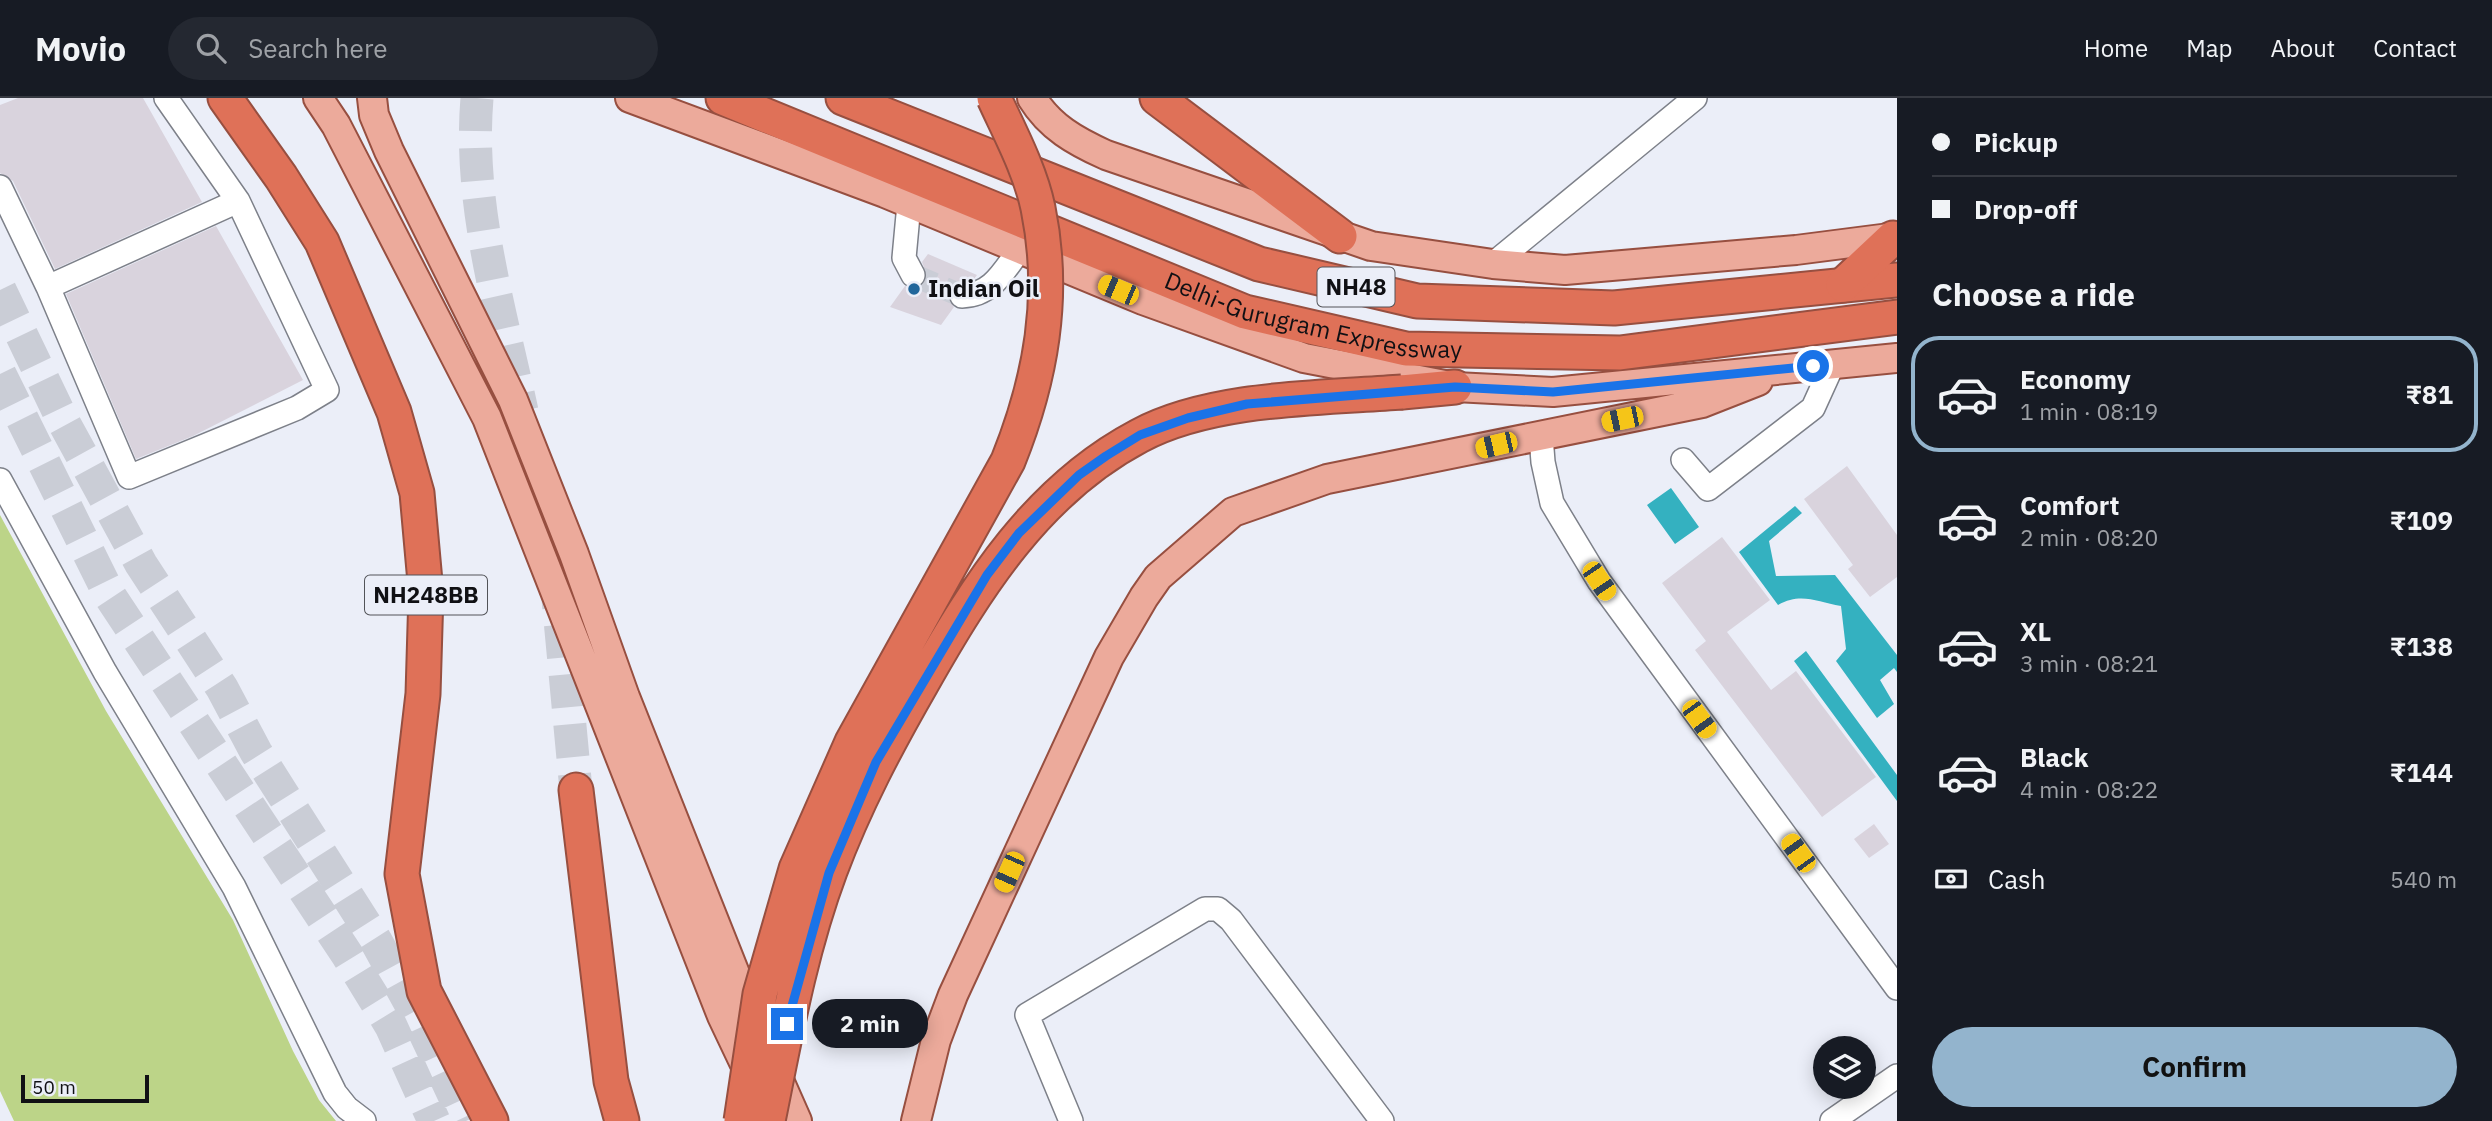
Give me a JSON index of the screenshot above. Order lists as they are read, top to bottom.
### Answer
{
  "streets": {
    "highway": ["NH48", "Delhi-Gurugram Expressway", "NH248BB"]
  },
  "places": ["Indian Oil"],
  "scale_bar": "50 m",
  "page": {
    "header": "Movio",
    "search": "Search here",
    "nav": [
      "Home",
      "Map",
      "About",
      "Contact"
    ],
    "banner": ["Pickup", "Drop-off"],
    "heading": "Choose a ride",
    "list": [
      {
        "name": "Economy",
        "note": "1 min · 08:19",
        "value": "₹81"
      },
      {
        "name": "Comfort",
        "note": "2 min · 08:20",
        "value": "₹109"
      },
      {
        "name": "XL",
        "note": "3 min · 08:21",
        "value": "₹138"
      },
      {
        "name": "Black",
        "note": "4 min · 08:22",
        "value": "₹144"
      }
    ],
    "pay": ["Cash", "540 m"],
    "bubble": "2 min",
    "buttons": "Confirm",
    "scale": "50 m"
  }
}
